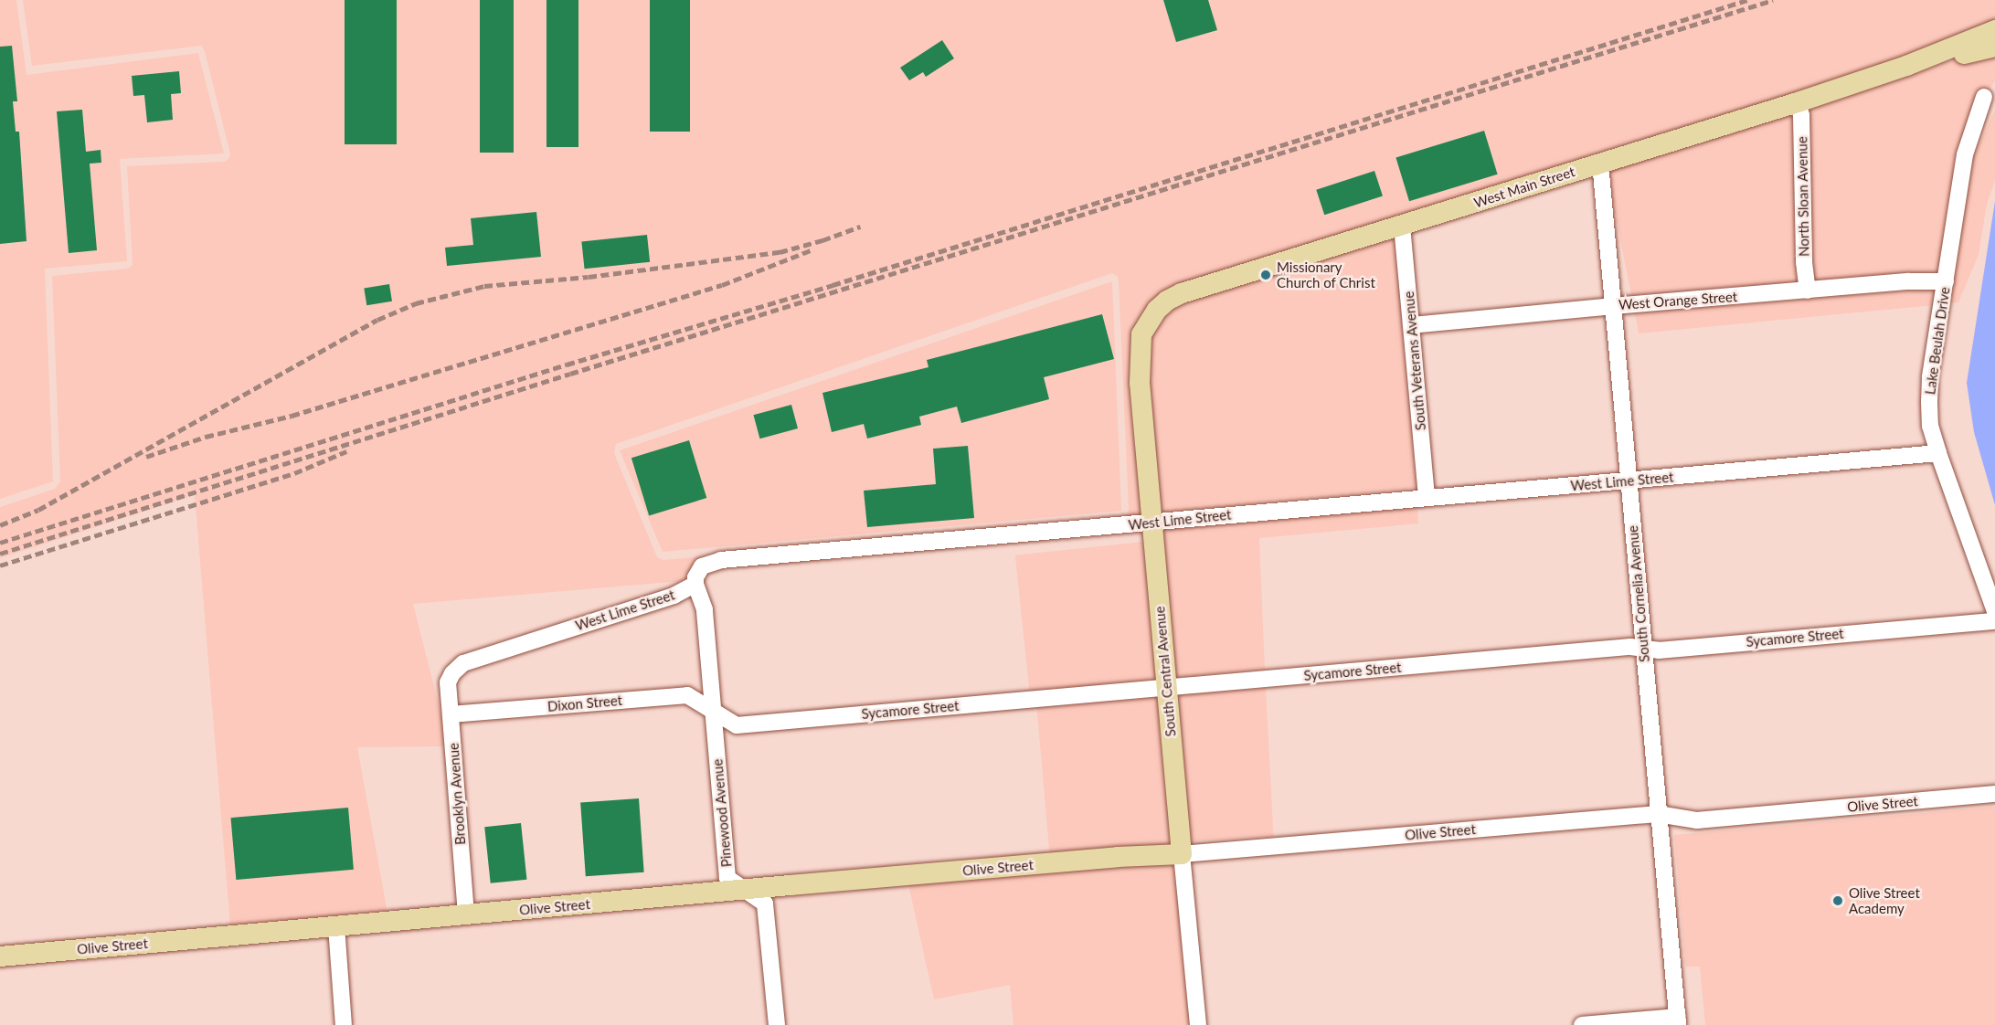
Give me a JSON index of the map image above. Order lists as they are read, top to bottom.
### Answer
{
  "streets": {
    "main road": ["West Main Street", "South Central Avenue", "Olive Street"],
    "street": [
      "North Sloan Avenue",
      "West Orange Street",
      "Lake Beulah Drive",
      "South Veterans Avenue",
      "West Lime Street",
      "South Cornelia Avenue",
      "Sycamore Street",
      "Dixon Street",
      "Brooklyn Avenue",
      "Pinewood Avenue"
    ]
  },
  "crossings": [
    ["West Main Street", "North Sloan Avenue"],
    ["West Main Street", "South Veterans Avenue"],
    ["West Main Street", "South Cornelia Avenue"],
    ["West Main Street", "South Central Avenue"],
    ["North Sloan Avenue", "West Orange Street"],
    ["West Orange Street", "Lake Beulah Drive"],
    ["West Orange Street", "South Veterans Avenue"],
    ["West Orange Street", "South Cornelia Avenue"],
    ["Lake Beulah Drive", "West Lime Street"],
    ["South Veterans Avenue", "West Lime Street"],
    ["West Lime Street", "South Cornelia Avenue"],
    ["West Lime Street", "South Central Avenue"],
    ["West Lime Street", "Brooklyn Avenue"],
    ["West Lime Street", "Pinewood Avenue"],
    ["South Cornelia Avenue", "Sycamore Street"],
    ["South Cornelia Avenue", "Olive Street"],
    ["Sycamore Street", "South Central Avenue"],
    ["Sycamore Street", "Dixon Street"],
    ["Sycamore Street", "Pinewood Avenue"],
    ["South Central Avenue", "Olive Street"],
    ["Dixon Street", "Brooklyn Avenue"],
    ["Dixon Street", "Pinewood Avenue"],
    ["Brooklyn Avenue", "Olive Street"],
    ["Olive Street", "Pinewood Avenue"]
  ],
  "places": ["Missionary Church of Christ", "Olive Street Academy"]
}
